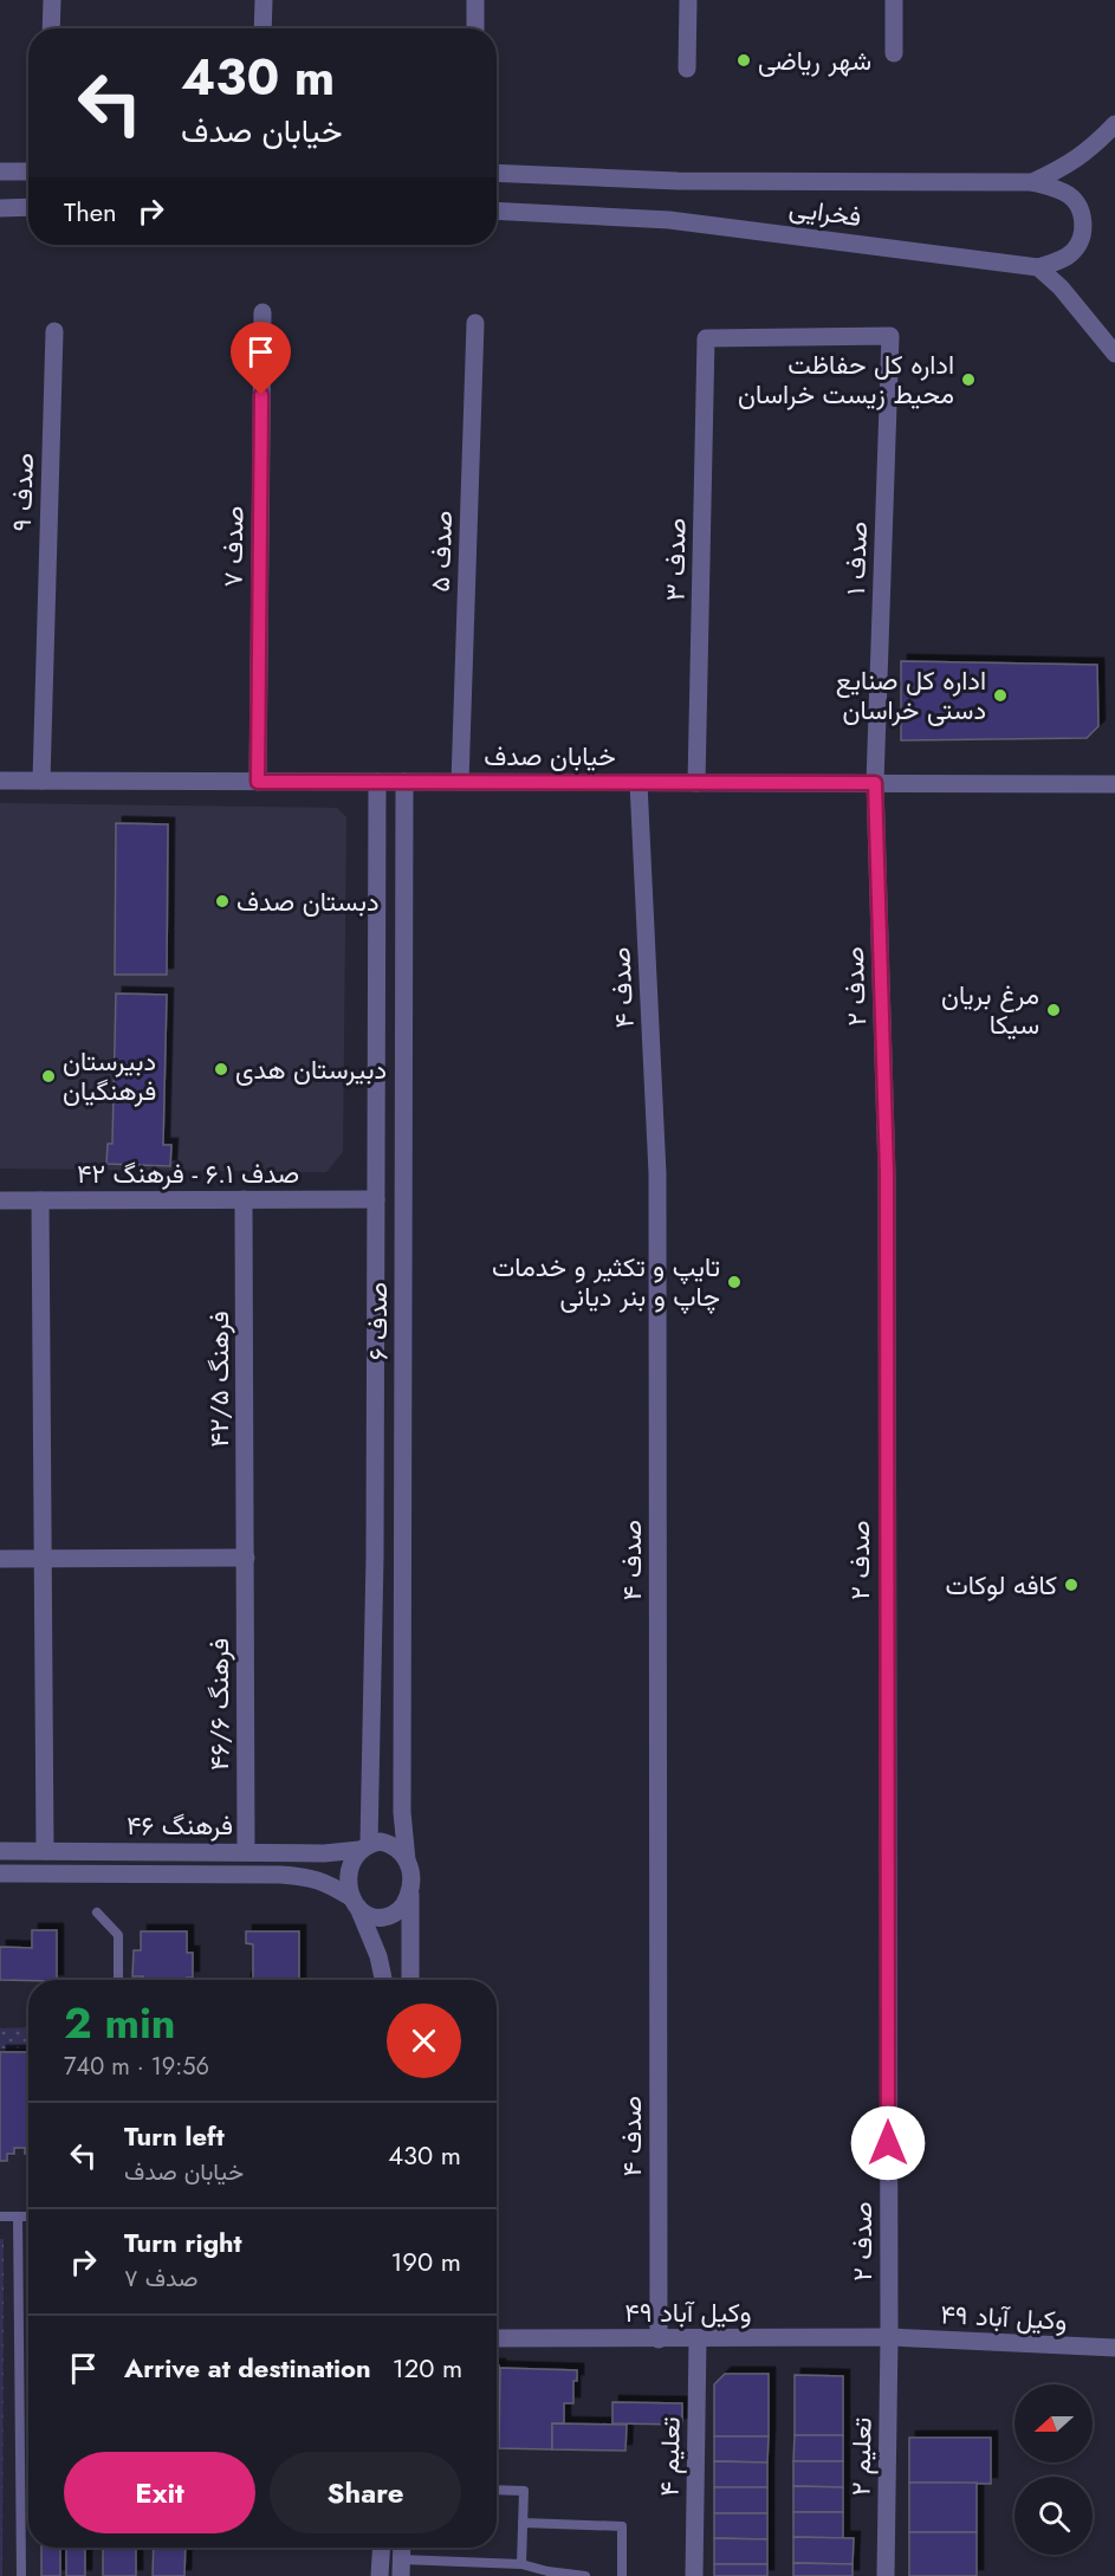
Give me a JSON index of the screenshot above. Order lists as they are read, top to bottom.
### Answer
{
  "streets": {
    "street": [
      "فخرایی",
      "صدف ۹",
      "صدف ۷",
      "صدف ۵",
      "صدف ۱",
      "صدف ۳",
      "خیابان صدف",
      "صدف ۲",
      "صدف ۴",
      "صدف ۶.۱ - فرهنگ ۴۲",
      "صدف ۶",
      "فرهنگ ۴۲/۵",
      "فرهنگ ۴۶/۶",
      "فرهنگ ۴۶",
      "وکیل آباد ۴۹",
      "۴۹ وکیل آباد",
      "تعلیم ۴",
      "تعلیم ۲"
    ]
  },
  "crossings": [
    ["صدف ۹", "خیابان صدف"],
    ["صدف ۷", "خیابان صدف"],
    ["صدف ۵", "خیابان صدف"],
    ["صدف ۱", "صدف ۳"],
    ["صدف ۱", "خیابان صدف"],
    ["صدف ۱", "صدف ۲"],
    ["صدف ۳", "خیابان صدف"],
    ["خیابان صدف", "صدف ۲"],
    ["خیابان صدف", "صدف ۴"],
    ["خیابان صدف", "صدف ۶"],
    ["صدف ۲", "وکیل آباد ۴۹"],
    ["صدف ۲", "۴۹ وکیل آباد"],
    ["صدف ۲", "تعلیم ۲"],
    ["صدف ۴", "وکیل آباد ۴۹"],
    ["صدف ۶.۱ - فرهنگ ۴۲", "صدف ۶"],
    ["صدف ۶.۱ - فرهنگ ۴۲", "فرهنگ ۴۲/۵"],
    ["صدف ۶", "فرهنگ ۴۶"],
    ["فرهنگ ۴۲/۵", "فرهنگ ۴۶/۶"],
    ["فرهنگ ۴۶/۶", "فرهنگ ۴۶"],
    ["وکیل آباد ۴۹", "۴۹ وکیل آباد"],
    ["وکیل آباد ۴۹", "تعلیم ۴"],
    ["وکیل آباد ۴۹", "تعلیم ۲"],
    ["۴۹ وکیل آباد", "تعلیم ۲"]
  ],
  "places": [
    "شهر ریاضی",
    "اداره کل حفاظت محیط زیست خراسان",
    "اداره کل صنایع دستی خراسان",
    "دبستان صدف",
    "مرغ بریان سیکا",
    "دبیرستان هدی",
    "دبیرستان فرهنگیان",
    "تایپ و تکثیر و خدمات چاپ و بنر دیانی",
    "کافه لوکات"
  ],
  "north": "left",
  "page": {
    "turn": ["430 m", "خیابان صدف"],
    "then": "Then",
    "heading": ["2 min", "740 m · 19:56"],
    "list": [
      {
        "name": "Turn left",
        "note": "خیابان صدف",
        "value": "430 m"
      },
      {
        "name": "Turn right",
        "note": "صدف ۷",
        "value": "190 m"
      },
      {
        "name": "Arrive at destination",
        "value": "120 m"
      }
    ],
    "buttons": ["Exit", "Share"]
  }
}
